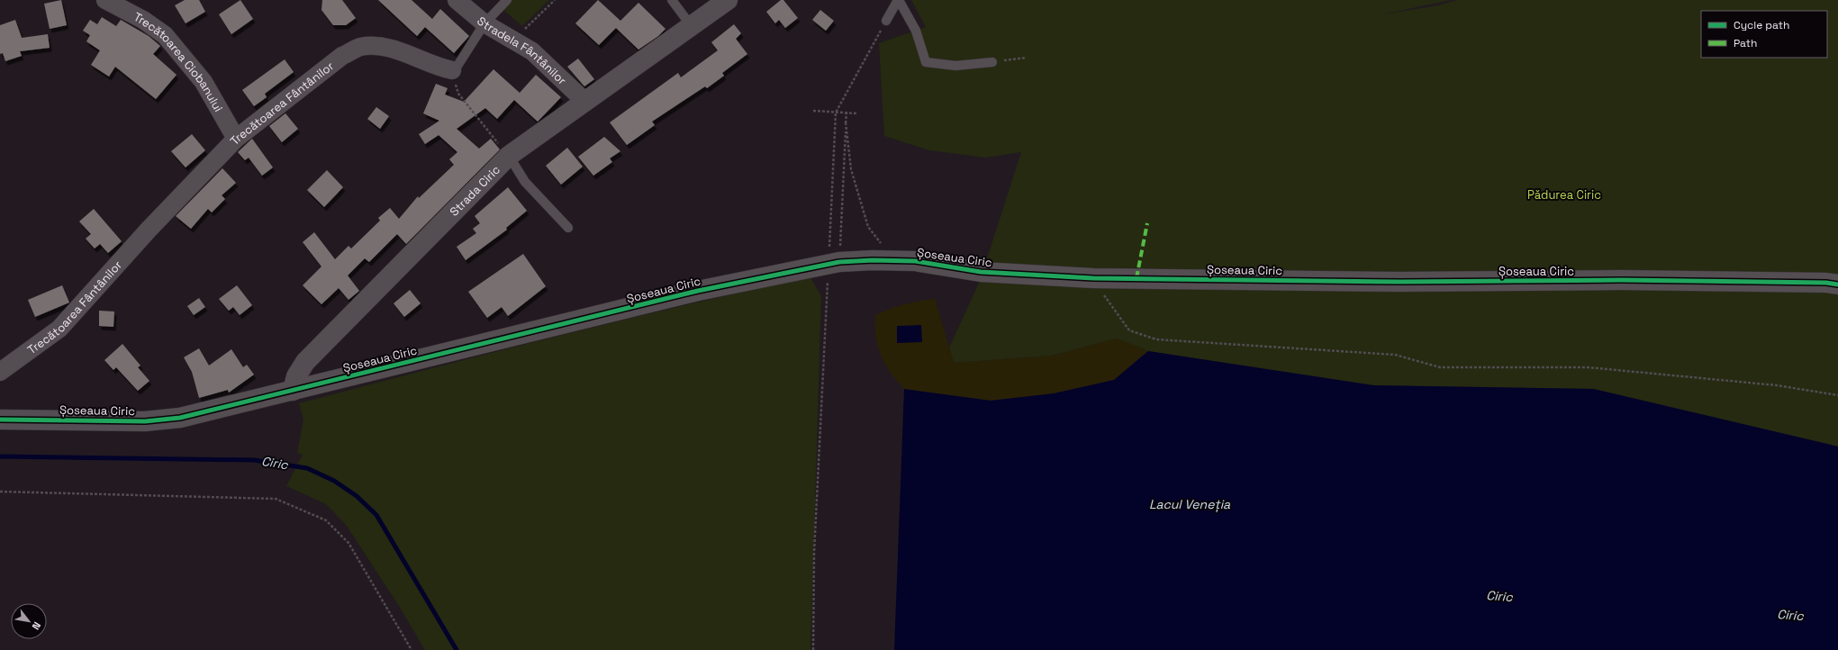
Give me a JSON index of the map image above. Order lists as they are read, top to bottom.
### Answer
{
  "streets": {
    "street": [
      "Stradela Fântânilor",
      "Trecătoarea Ciobanului",
      "Trecătoarea Fântânilor",
      "Strada Ciric",
      "Șoseaua Ciric"
    ]
  },
  "crossings": [
    ["Stradela Fântânilor", "Strada Ciric"],
    ["Trecătoarea Ciobanului", "Trecătoarea Fântânilor"],
    ["Strada Ciric", "Șoseaua Ciric"]
  ],
  "water": ["Ciric", "Lacul Veneția"],
  "parks": ["Pădurea Ciric"],
  "legend": ["Cycle path", "Path"],
  "north": "bottom right"
}
